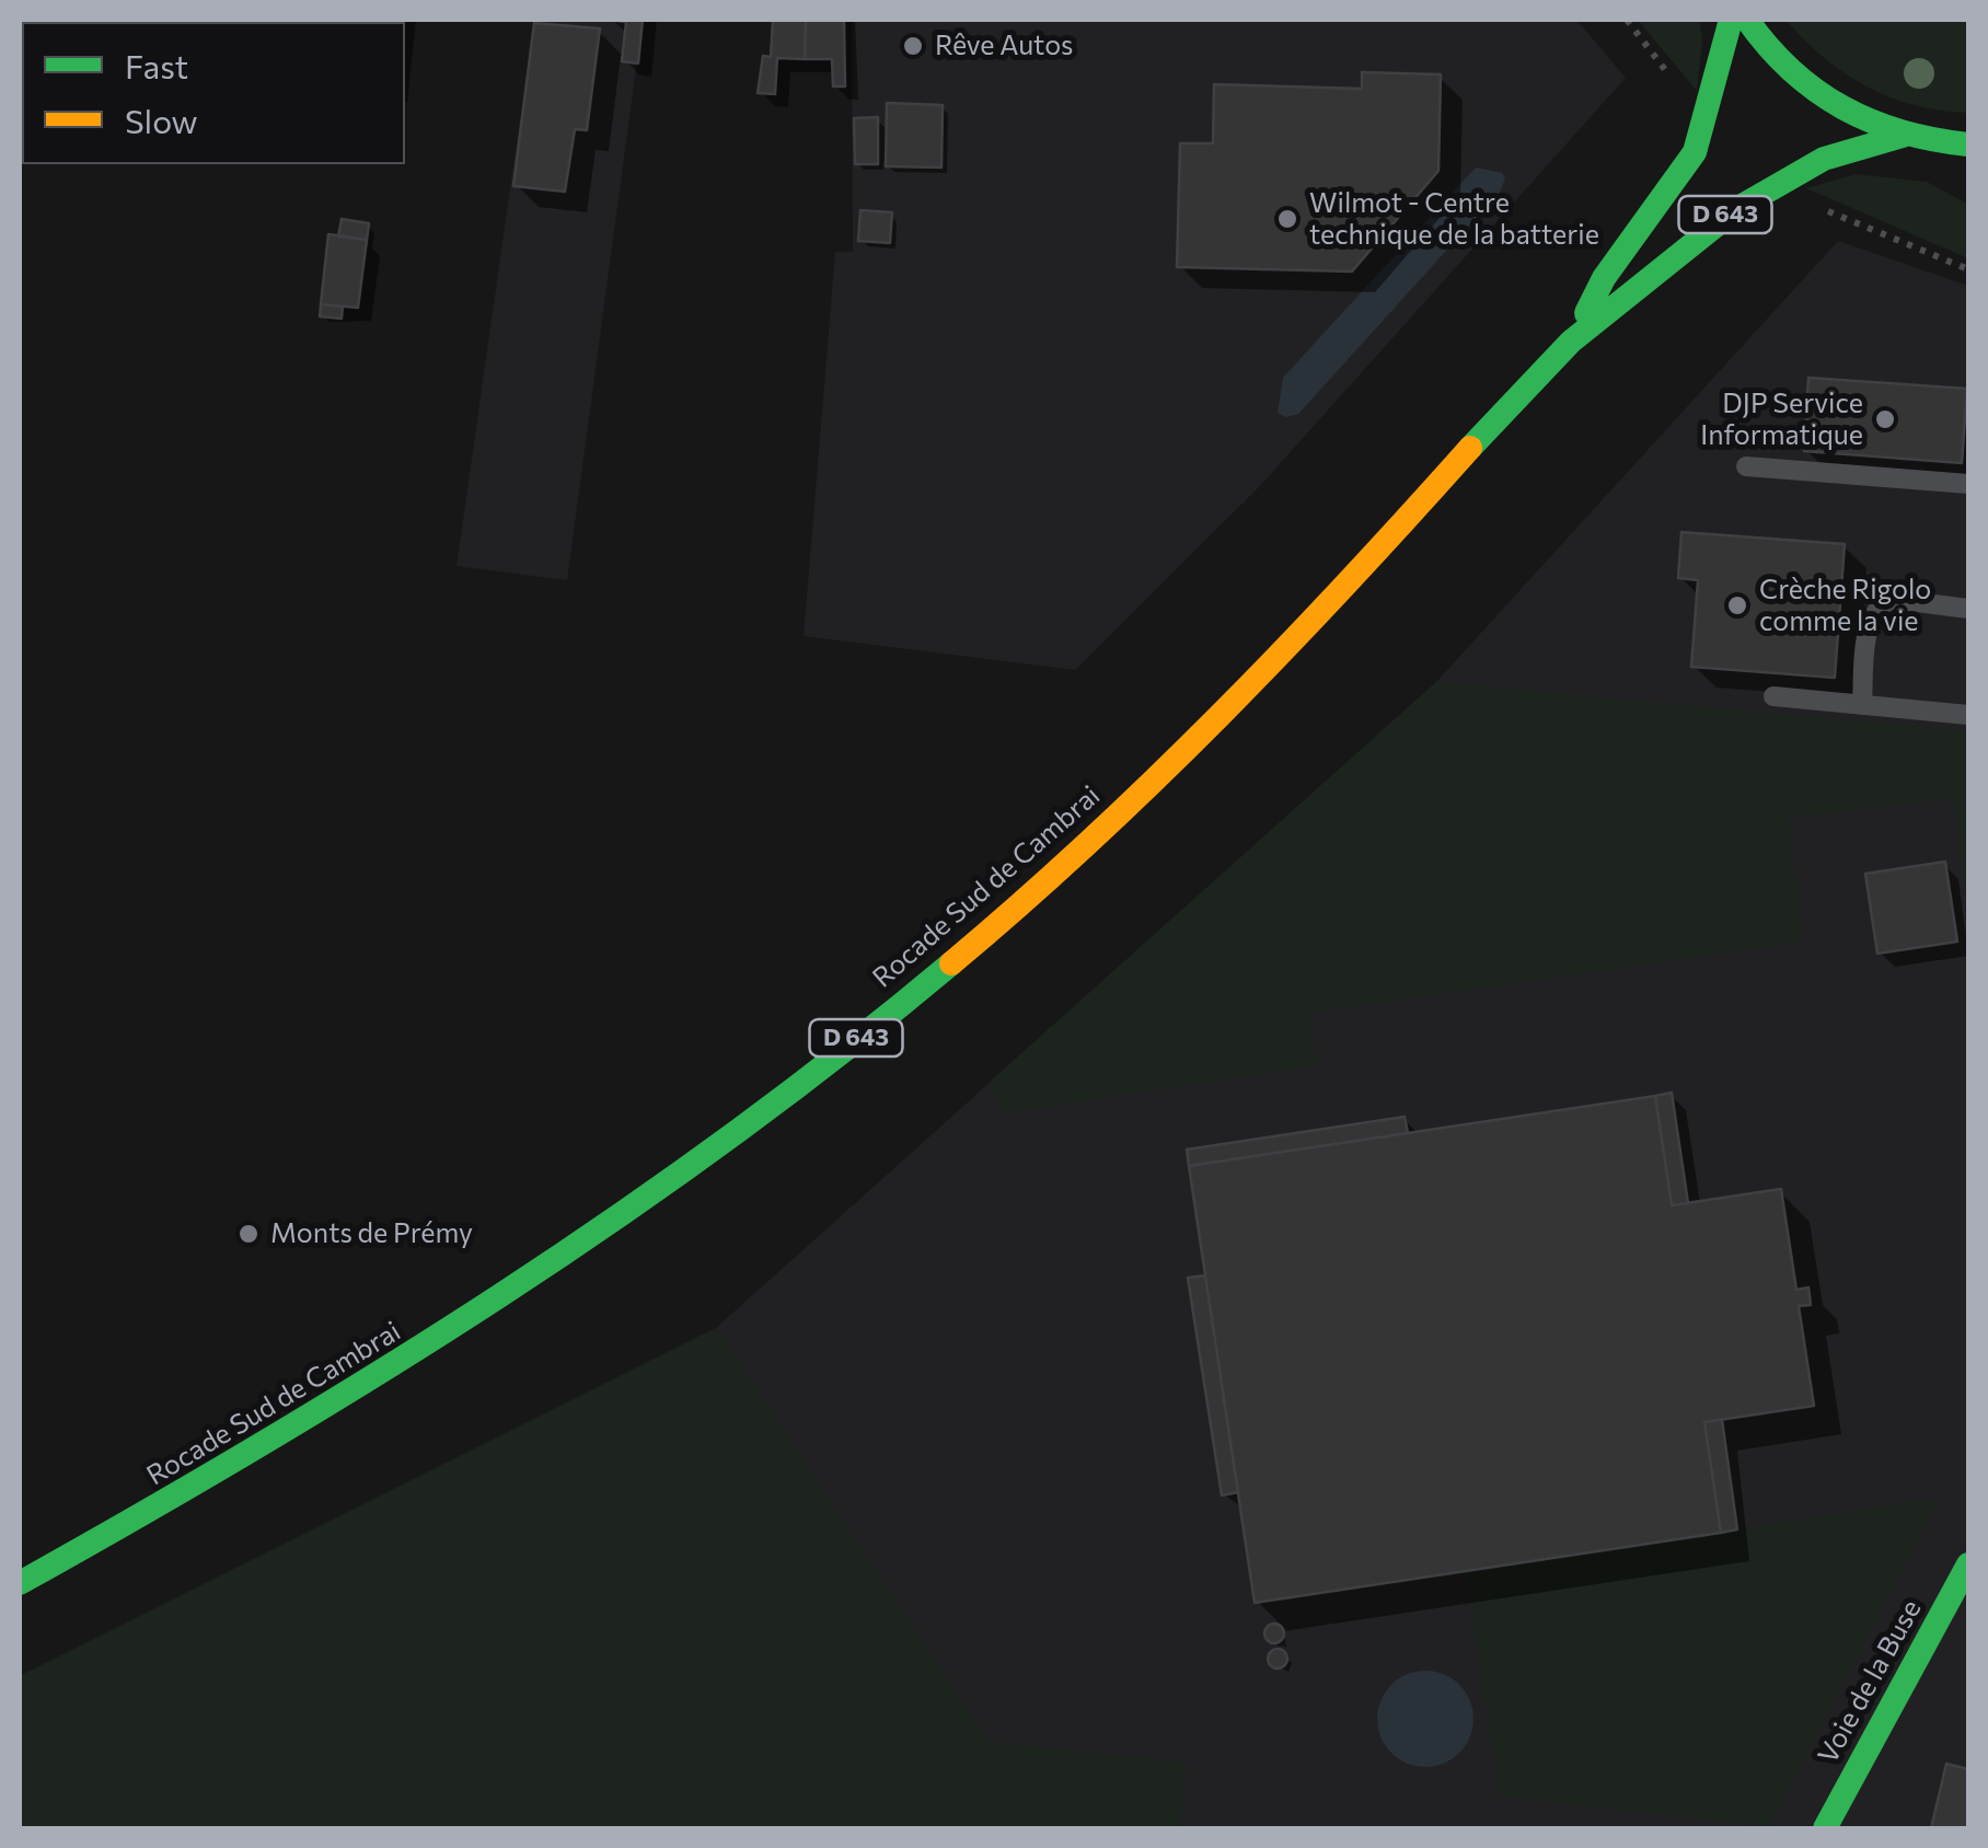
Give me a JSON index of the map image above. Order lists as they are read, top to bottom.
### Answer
{
  "streets": {
    "main road": ["D 643", "Rocade Sud de Cambrai", "Voie de la Buse"]
  },
  "places": [
    "Rêve Autos",
    "Wilmot - Centre technique de la batterie",
    "DJP Service Informatique",
    "Crèche Rigolo comme la vie",
    "Monts de Prémy"
  ],
  "legend": ["Fast", "Slow"]
}
